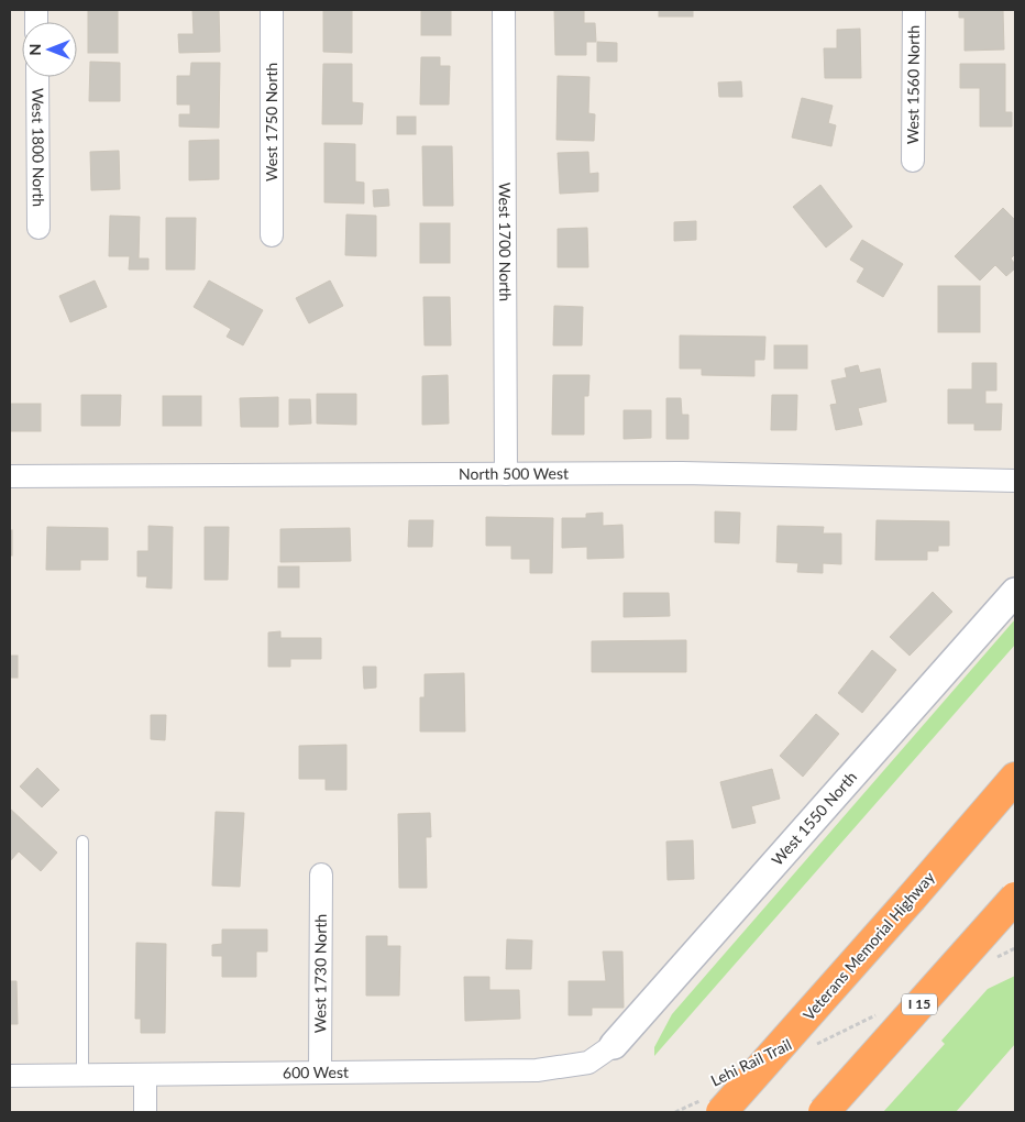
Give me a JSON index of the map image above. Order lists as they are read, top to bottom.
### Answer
{
  "streets": {
    "highway": ["Veterans Memorial Highway", "I 15"],
    "street": [
      "West 1560 North",
      "West 1750 North",
      "West 1800 North",
      "West 1700 North",
      "North 500 West",
      "West 1550 North",
      "West 1730 North",
      "600 West"
    ],
    "path": ["Lehi Rail Trail"]
  },
  "crossings": [
    ["West 1700 North", "North 500 West"],
    ["West 1550 North", "600 West"],
    ["Veterans Memorial Highway", "Lehi Rail Trail"],
    ["West 1730 North", "600 West"]
  ],
  "north": "left"
}
